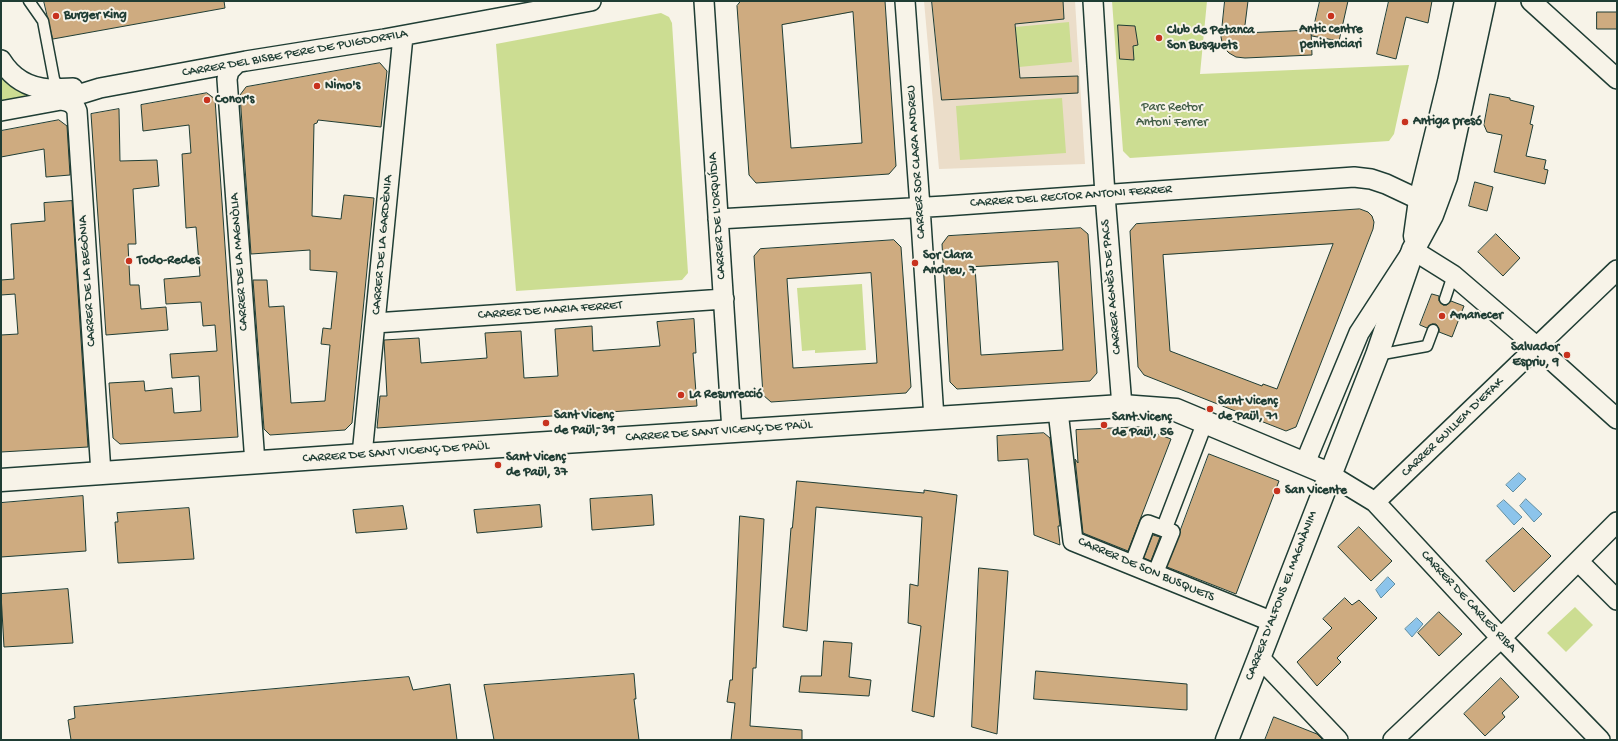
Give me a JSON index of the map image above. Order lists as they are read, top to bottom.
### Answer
{
  "streets": {
    "street": [
      "CARRER DEL BISBE PERE DE PUIGDORFILA",
      "CARRER SOR CLARA ANDREU",
      "CARRER DEL RECTOR ANTONI FERRER",
      "CARRER DE L'ORQUÍDIA",
      "CARRER DE LA GARDÈNIA",
      "CARRER DE LA MAGNÒLIA",
      "CARRER DE LA BEGÒNIA",
      "CARRER AGNÈS DE PACS",
      "CARRER DE MARIA FERRET",
      "CARRER GUILLEM D'EFAK",
      "CARRER DE SANT VICENÇ DE PAÜL",
      "CARRER DE SON BUSQUETS",
      "CARRER D'ALFONS EL MAGNÀNIM",
      "CARRER DE CARLES RIBA"
    ]
  },
  "crossings": [
    ["CARRER DEL BISBE PERE DE PUIGDORFILA", "CARRER DE LA GARDÈNIA"],
    ["CARRER DEL BISBE PERE DE PUIGDORFILA", "CARRER DE LA MAGNÒLIA"],
    ["CARRER DEL BISBE PERE DE PUIGDORFILA", "CARRER DE LA BEGÒNIA"],
    ["CARRER SOR CLARA ANDREU", "CARRER DEL RECTOR ANTONI FERRER"],
    ["CARRER SOR CLARA ANDREU", "CARRER DE SANT VICENÇ DE PAÜL"],
    ["CARRER DEL RECTOR ANTONI FERRER", "CARRER DE L'ORQUÍDIA"],
    ["CARRER DEL RECTOR ANTONI FERRER", "CARRER AGNÈS DE PACS"],
    ["CARRER DEL RECTOR ANTONI FERRER", "CARRER D'ALFONS EL MAGNÀNIM"],
    ["CARRER DE L'ORQUÍDIA", "CARRER DE MARIA FERRET"],
    ["CARRER DE L'ORQUÍDIA", "CARRER DE SANT VICENÇ DE PAÜL"],
    ["CARRER DE LA GARDÈNIA", "CARRER DE MARIA FERRET"],
    ["CARRER DE LA GARDÈNIA", "CARRER DE SANT VICENÇ DE PAÜL"],
    ["CARRER DE LA MAGNÒLIA", "CARRER DE SANT VICENÇ DE PAÜL"],
    ["CARRER DE LA BEGÒNIA", "CARRER DE SANT VICENÇ DE PAÜL"],
    ["CARRER AGNÈS DE PACS", "CARRER DE SANT VICENÇ DE PAÜL"],
    ["CARRER GUILLEM D'EFAK", "CARRER DE CARLES RIBA"],
    ["CARRER DE SANT VICENÇ DE PAÜL", "CARRER DE SON BUSQUETS"],
    ["CARRER DE SANT VICENÇ DE PAÜL", "CARRER D'ALFONS EL MAGNÀNIM"],
    ["CARRER DE SANT VICENÇ DE PAÜL", "CARRER DE CARLES RIBA"],
    ["CARRER DE SON BUSQUETS", "CARRER D'ALFONS EL MAGNÀNIM"],
    ["CARRER D'ALFONS EL MAGNÀNIM", "CARRER DE CARLES RIBA"]
  ],
  "parks": ["Parc Rector Antoni Ferrer"],
  "places": [
    "Burger King",
    "Antic centre penitenciari",
    "Club de Petanca Son Busquets",
    "Nimo's",
    "Conor's",
    "Antiga presó",
    "Todo-Redes",
    "Sor Clara Andreu, 7",
    "Amanecer",
    "Salvador Espriu, 9",
    "La Resurrecció",
    "Sant Vicenç de Paül, 71",
    "Sant Vicenç de Paül, 39",
    "Sant Vicenç de Paül, 56",
    "Sant Vicenç de Paül, 37",
    "San Vicente"
  ]
}
